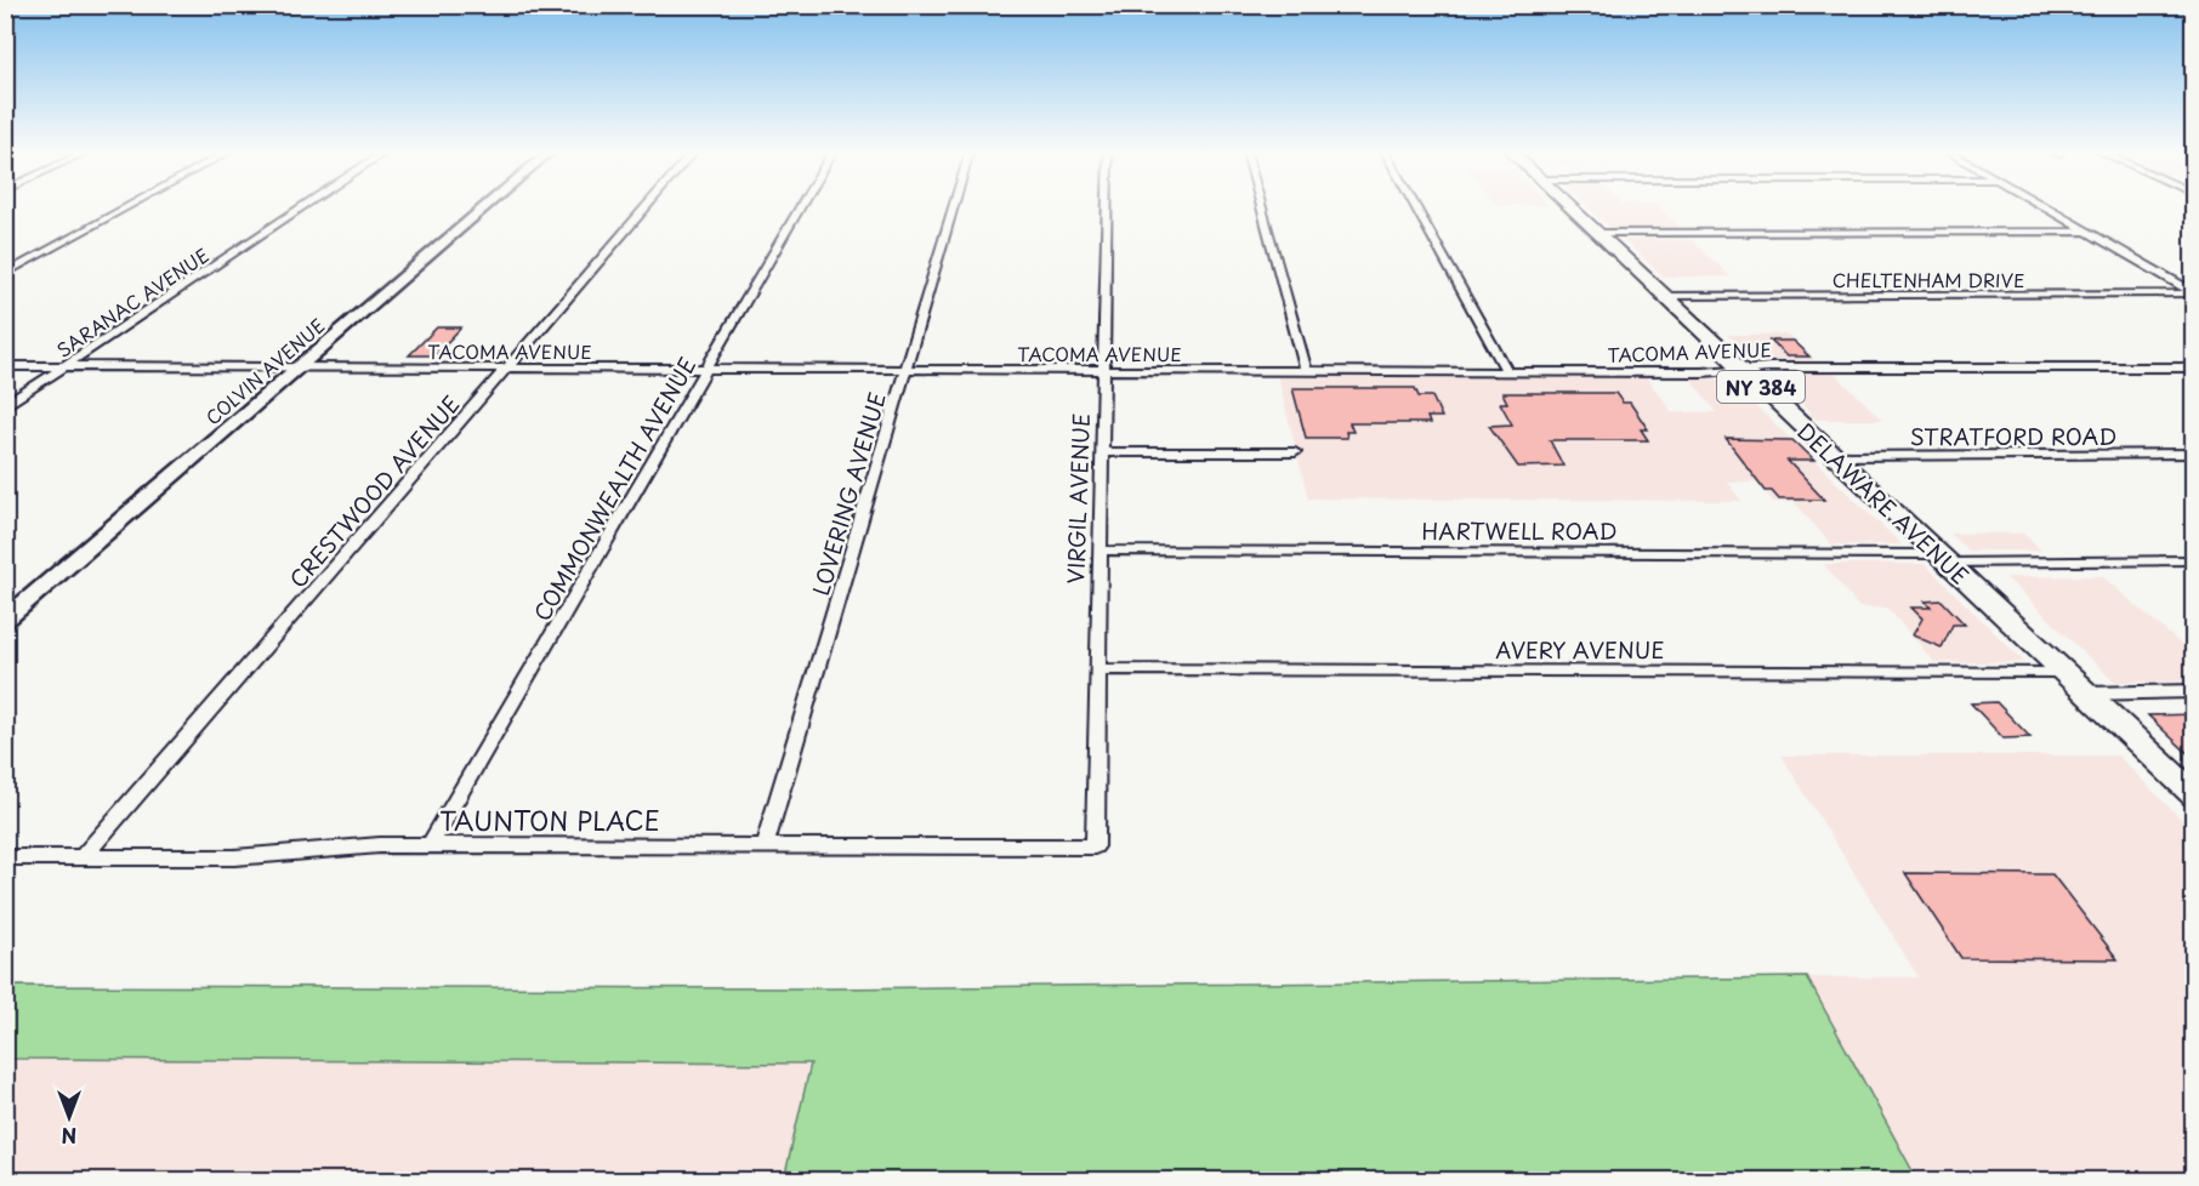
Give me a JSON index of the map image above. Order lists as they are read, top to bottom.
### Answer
{
  "streets": {
    "main road": ["NY 384", "DELAWARE AVENUE"],
    "street": [
      "CHELTENHAM DRIVE",
      "SARANAC AVENUE",
      "TACOMA AVENUE",
      "COLVIN AVENUE",
      "STRATFORD ROAD",
      "COMMONWEALTH AVENUE",
      "CRESTWOOD AVENUE",
      "LOVERING AVENUE",
      "VIRGIL AVENUE",
      "HARTWELL ROAD",
      "AVERY AVENUE",
      "TAUNTON PLACE"
    ]
  },
  "crossings": [
    ["CHELTENHAM DRIVE", "DELAWARE AVENUE"],
    ["SARANAC AVENUE", "TACOMA AVENUE"],
    ["TACOMA AVENUE", "COLVIN AVENUE"],
    ["TACOMA AVENUE", "COMMONWEALTH AVENUE"],
    ["TACOMA AVENUE", "CRESTWOOD AVENUE"],
    ["TACOMA AVENUE", "LOVERING AVENUE"],
    ["TACOMA AVENUE", "VIRGIL AVENUE"],
    ["TACOMA AVENUE", "DELAWARE AVENUE"],
    ["STRATFORD ROAD", "DELAWARE AVENUE"],
    ["COMMONWEALTH AVENUE", "TAUNTON PLACE"],
    ["CRESTWOOD AVENUE", "TAUNTON PLACE"],
    ["LOVERING AVENUE", "TAUNTON PLACE"],
    ["VIRGIL AVENUE", "HARTWELL ROAD"],
    ["VIRGIL AVENUE", "AVERY AVENUE"],
    ["VIRGIL AVENUE", "TAUNTON PLACE"],
    ["DELAWARE AVENUE", "HARTWELL ROAD"],
    ["DELAWARE AVENUE", "AVERY AVENUE"]
  ],
  "north": "bottom"
}
